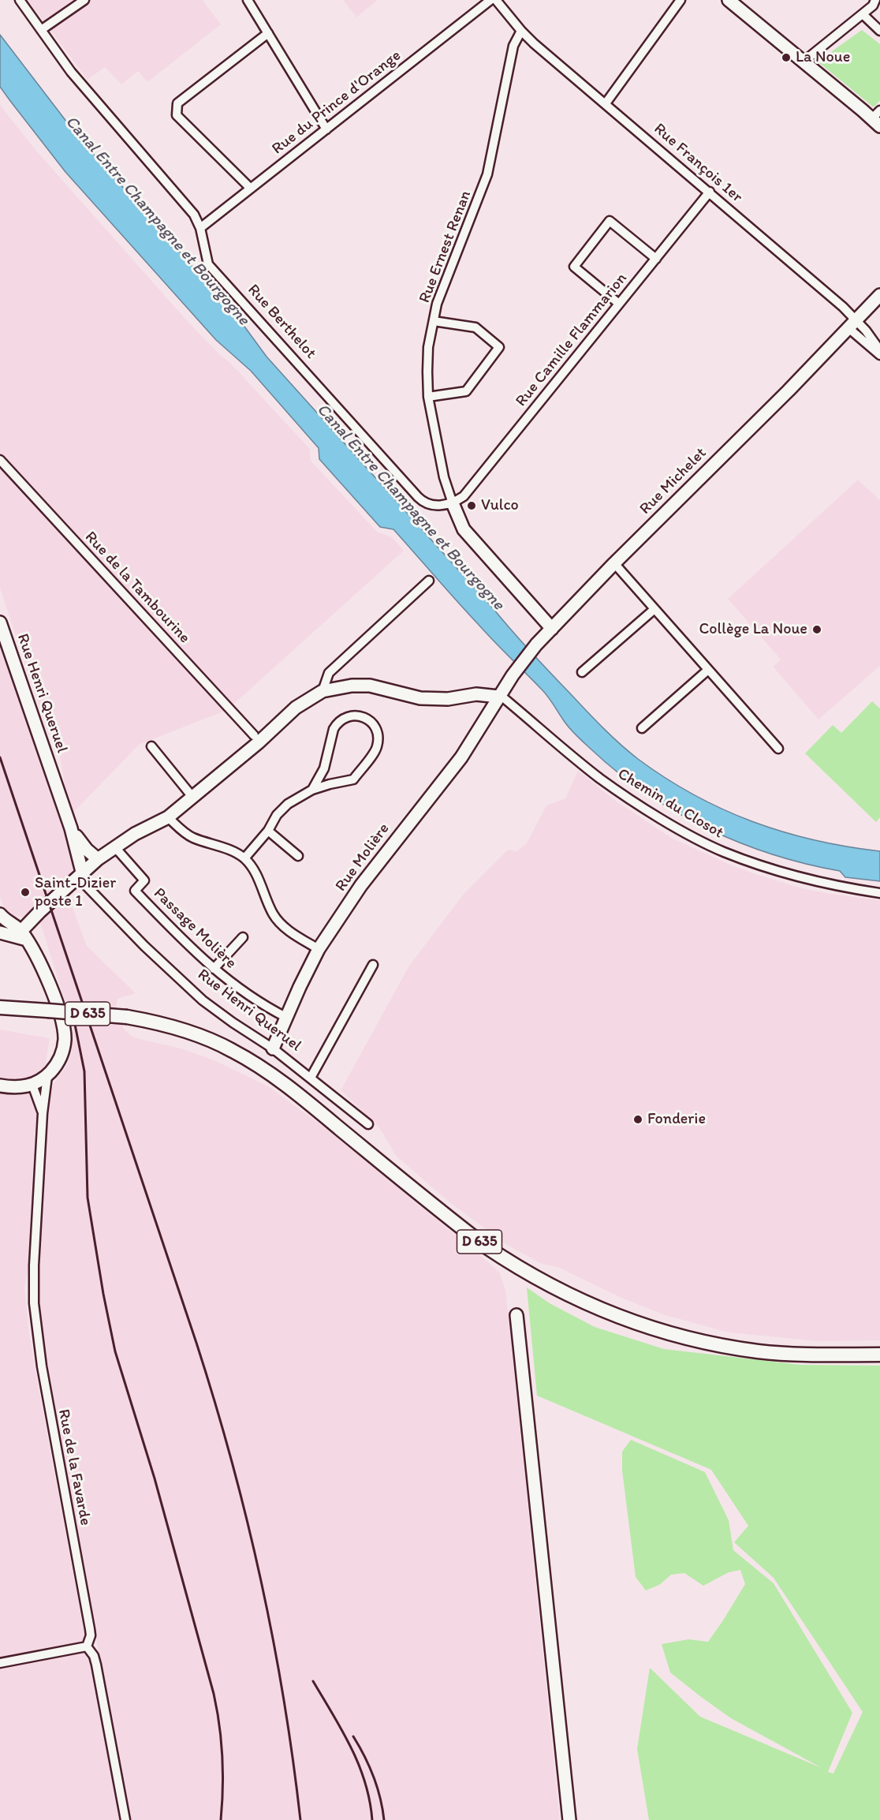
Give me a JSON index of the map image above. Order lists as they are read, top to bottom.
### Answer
{
  "streets": {
    "main road": [
      "Rue Michelet",
      "Rue Henri Queruel",
      "Rue Molière",
      "D 635"
    ],
    "street": [
      "Rue du Prince d'Orange",
      "Rue François 1er",
      "Rue Ernest Renan",
      "Rue Berthelot",
      "Rue Camille Flammarion",
      "Rue de la Tambourine",
      "Chemin du Closot",
      "Passage Molière",
      "Rue de la Favarde"
    ]
  },
  "crossings": [
    ["Rue du Prince d'Orange", "Rue Berthelot"],
    ["Rue François 1er", "Rue Ernest Renan"],
    ["Rue François 1er", "Rue Camille Flammarion"],
    ["Rue François 1er", "Rue Michelet"],
    ["Rue Ernest Renan", "Rue Berthelot"],
    ["Rue Ernest Renan", "Rue Camille Flammarion"],
    ["Rue Berthelot", "Rue Camille Flammarion"],
    ["Rue Michelet", "Chemin du Closot"],
    ["Rue Michelet", "Rue Molière"],
    ["Rue Henri Queruel", "Rue Molière"],
    ["Chemin du Closot", "Rue Molière"],
    ["Rue Molière", "Passage Molière"]
  ],
  "water": ["Canal Entre Champagne et Bourgogne"],
  "places": [
    "La Noue",
    "Vulco",
    "Collège La Noue",
    "Saint-Dizier poste 1",
    "Fonderie"
  ]
}
